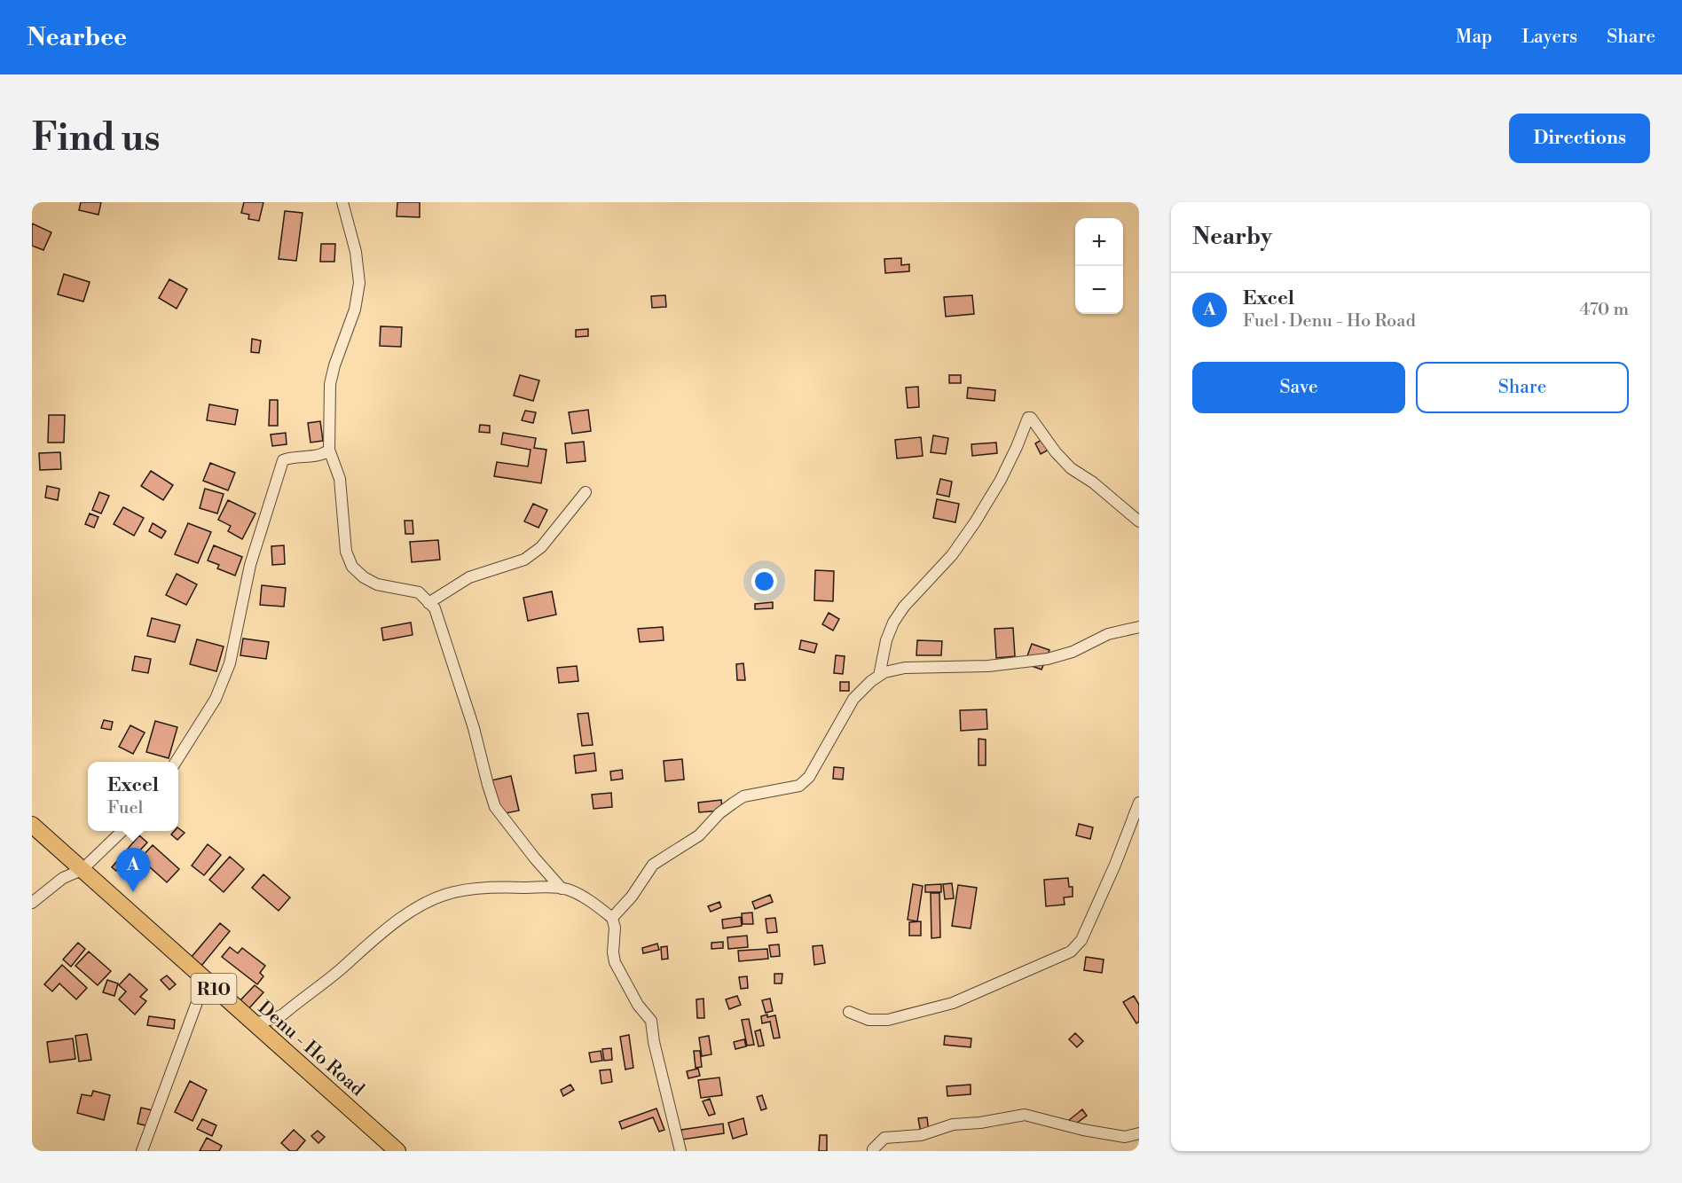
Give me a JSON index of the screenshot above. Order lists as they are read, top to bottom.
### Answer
{
  "streets": {
    "main road": ["R10", "Denu - Ho Road"]
  },
  "page": {
    "header": "Nearbee",
    "nav": ["Map", "Layers", "Share"],
    "buttons": [
      "Directions",
      ["Save", "Share"]
    ],
    "title": "Find us",
    "heading": "Nearby",
    "map_buttons": ["+", "−"],
    "list": [
      {
        "mark": "A",
        "name": "Excel",
        "note": "Fuel · Denu - Ho Road",
        "value": "470 m"
      }
    ],
    "popup": ["Excel", "Fuel"],
    "pins": "A"
  }
}
